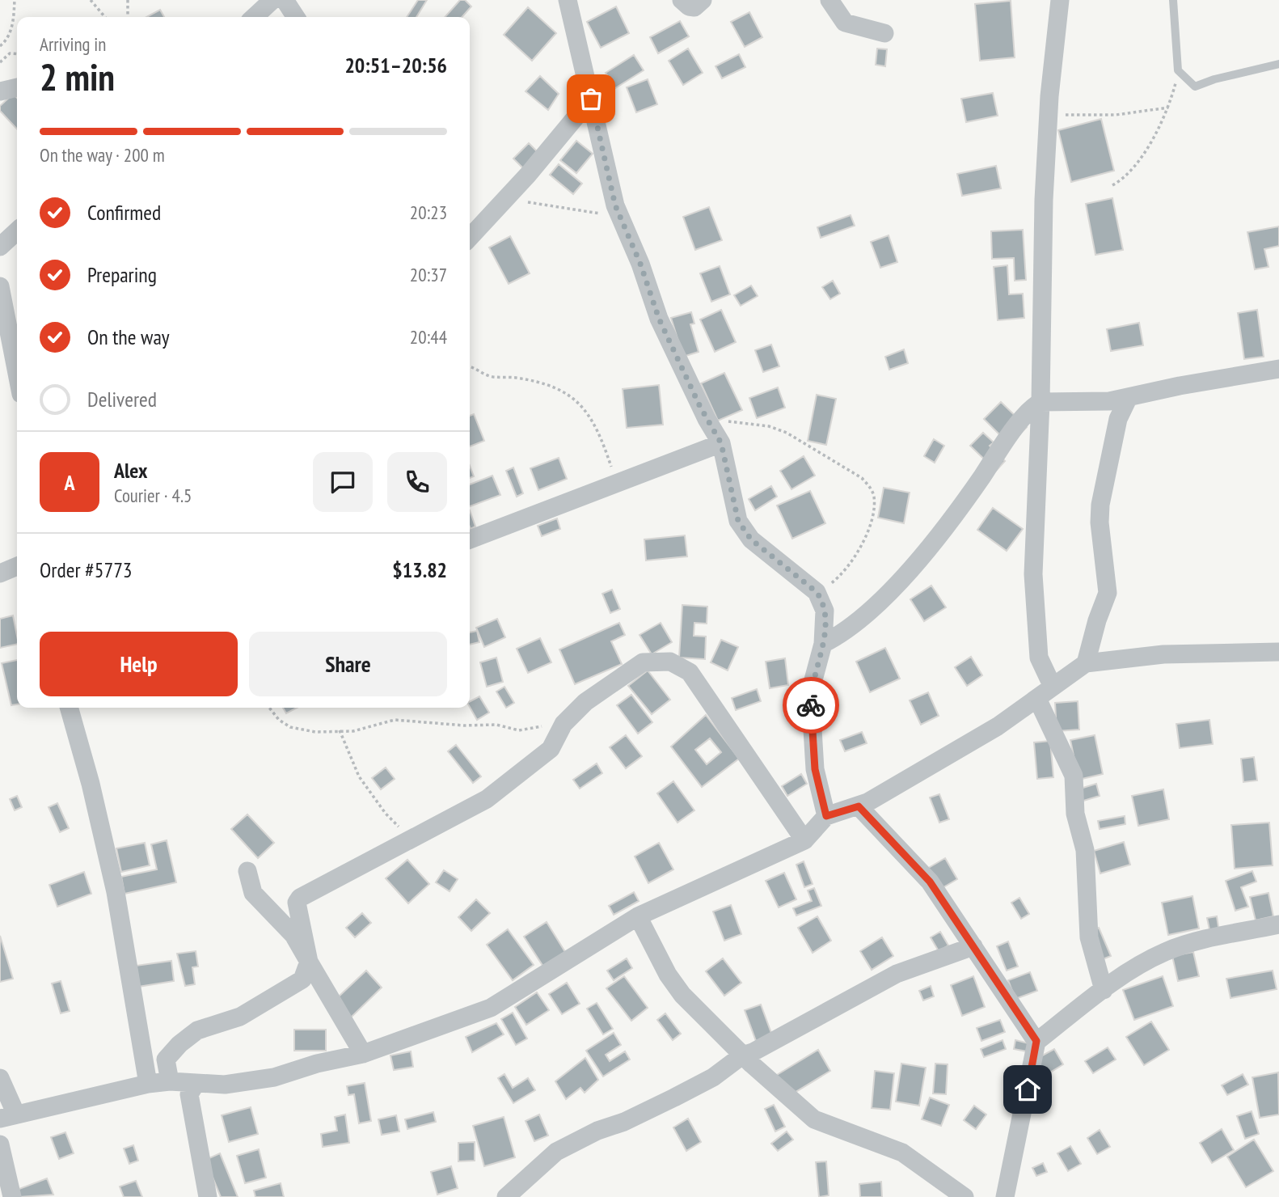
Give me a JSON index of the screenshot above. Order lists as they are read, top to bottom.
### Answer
{
  "page": {
    "heading": ["2 min", "Arriving in", "20:51–20:56"],
    "panel": [
      "Alex",
      "Courier · 4.5",
      "Order #5773",
      "$13.82"
    ],
    "bar": "On the way · 200 m",
    "list": [
      ["Confirmed", "20:23"],
      ["Preparing", "20:37"],
      ["On the way", "20:44"],
      "Delivered"
    ],
    "round": "A",
    "buttons": ["Help", "Share"]
  }
}
